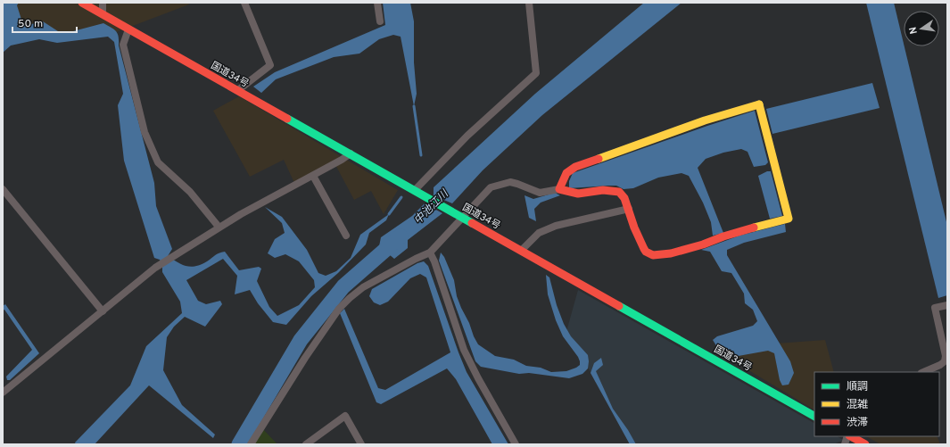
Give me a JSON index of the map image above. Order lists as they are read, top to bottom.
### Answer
{
  "streets": {
    "main road": ["国道34号"]
  },
  "water": ["中池江川"],
  "legend": ["順調", "混雑", "渋滞"],
  "scale_bar": "50 m",
  "north": "left"
}
